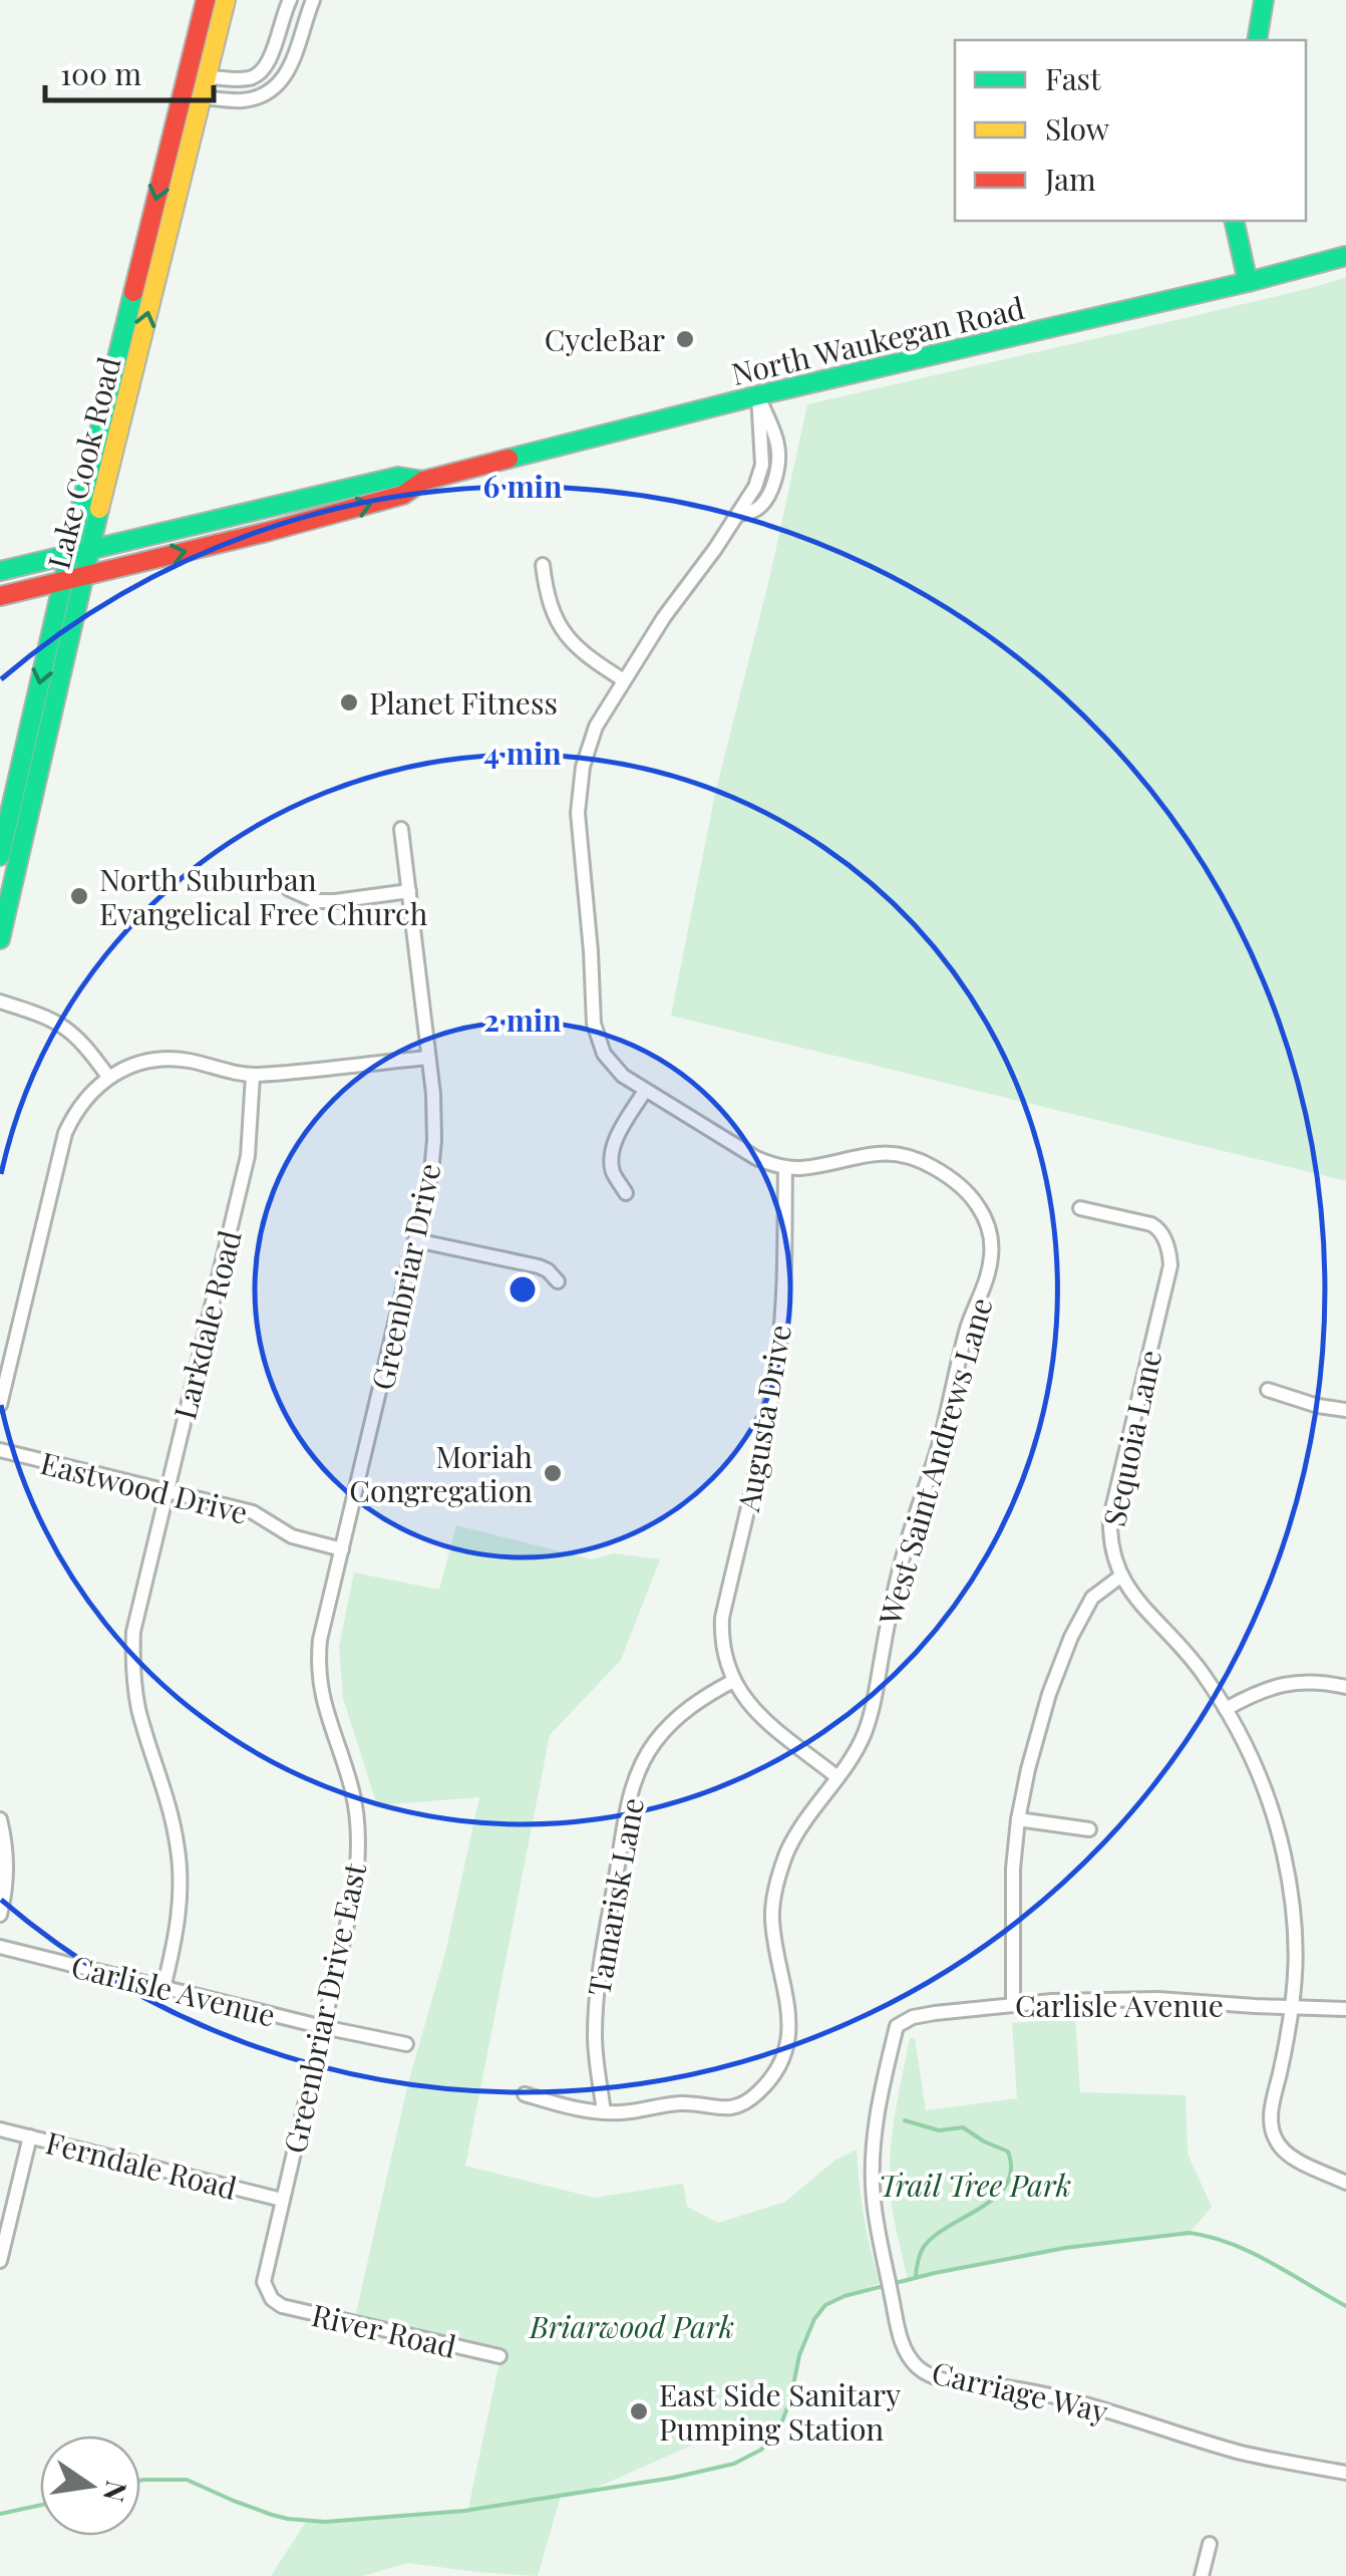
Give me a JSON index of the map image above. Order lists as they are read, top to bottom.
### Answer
{
  "streets": {
    "main road": ["North Waukegan Road", "Lake Cook Road"],
    "street": [
      "Greenbriar Drive",
      "Larkdale Road",
      "Augusta Drive",
      "Sequoia Lane",
      "West Saint Andrews Lane",
      "Eastwood Drive",
      "Tamarisk Lane",
      "Carlisle Avenue",
      "Greenbriar Drive East",
      "Ferndale Road",
      "River Road",
      "Carriage Way"
    ]
  },
  "crossings": [
    ["North Waukegan Road", "Lake Cook Road"],
    ["Greenbriar Drive", "Eastwood Drive"],
    ["Greenbriar Drive", "Greenbriar Drive East"],
    ["Larkdale Road", "Eastwood Drive"],
    ["Larkdale Road", "Carlisle Avenue"],
    ["Augusta Drive", "West Saint Andrews Lane"],
    ["Augusta Drive", "Tamarisk Lane"],
    ["Sequoia Lane", "Carlisle Avenue"],
    ["West Saint Andrews Lane", "Tamarisk Lane"],
    ["Carlisle Avenue", "Greenbriar Drive East"],
    ["Carlisle Avenue", "Carriage Way"],
    ["Greenbriar Drive East", "Ferndale Road"],
    ["Greenbriar Drive East", "River Road"]
  ],
  "parks": ["Trail Tree Park", "Briarwood Park"],
  "places": [
    "CycleBar",
    "Planet Fitness",
    "North Suburban Evangelical Free Church",
    "Moriah Congregation",
    "East Side Sanitary Pumping Station"
  ],
  "legend": ["Fast", "Slow", "Jam"],
  "scale_bar": "100 m",
  "north": "right",
  "rings": ["6 min", "4 min", "2 min"]
}
